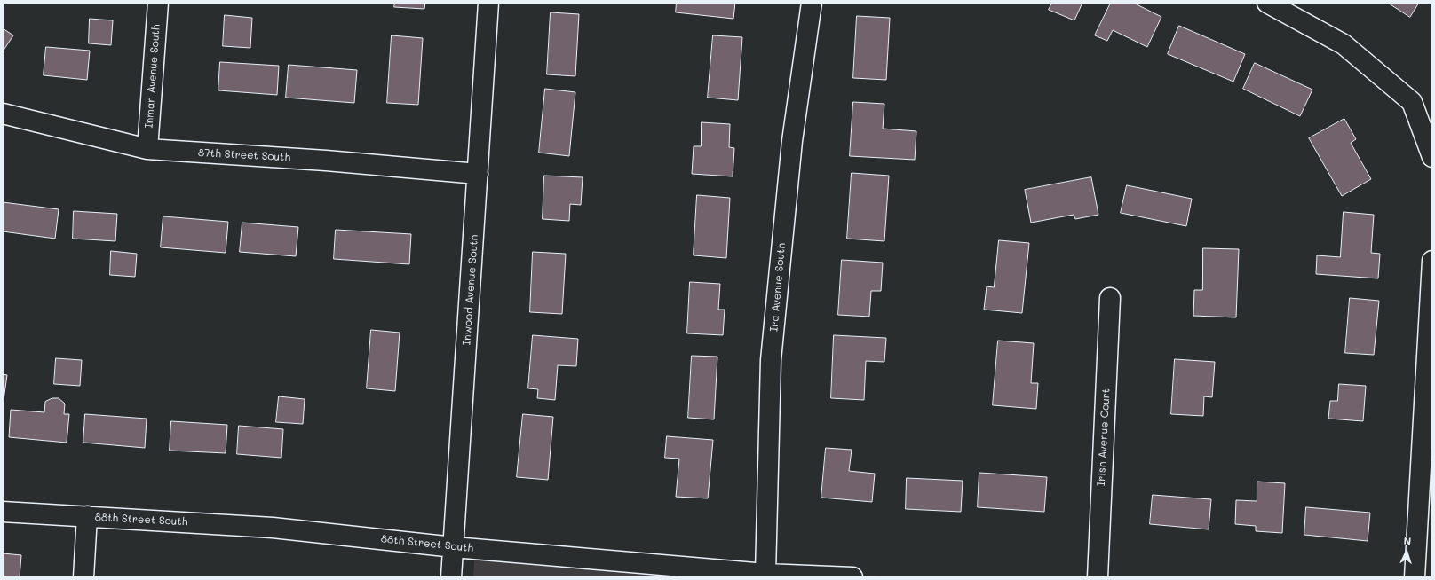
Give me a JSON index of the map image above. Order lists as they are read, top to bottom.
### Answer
{
  "streets": {
    "street": [
      "Inman Avenue South",
      "87th Street South",
      "Ira Avenue South",
      "Inwood Avenue South",
      "Irish Avenue Court",
      "88th Street South"
    ]
  },
  "crossings": [
    ["Inman Avenue South", "87th Street South"],
    ["87th Street South", "Inwood Avenue South"],
    ["Ira Avenue South", "88th Street South"],
    ["Inwood Avenue South", "88th Street South"]
  ],
  "north": "top"
}
